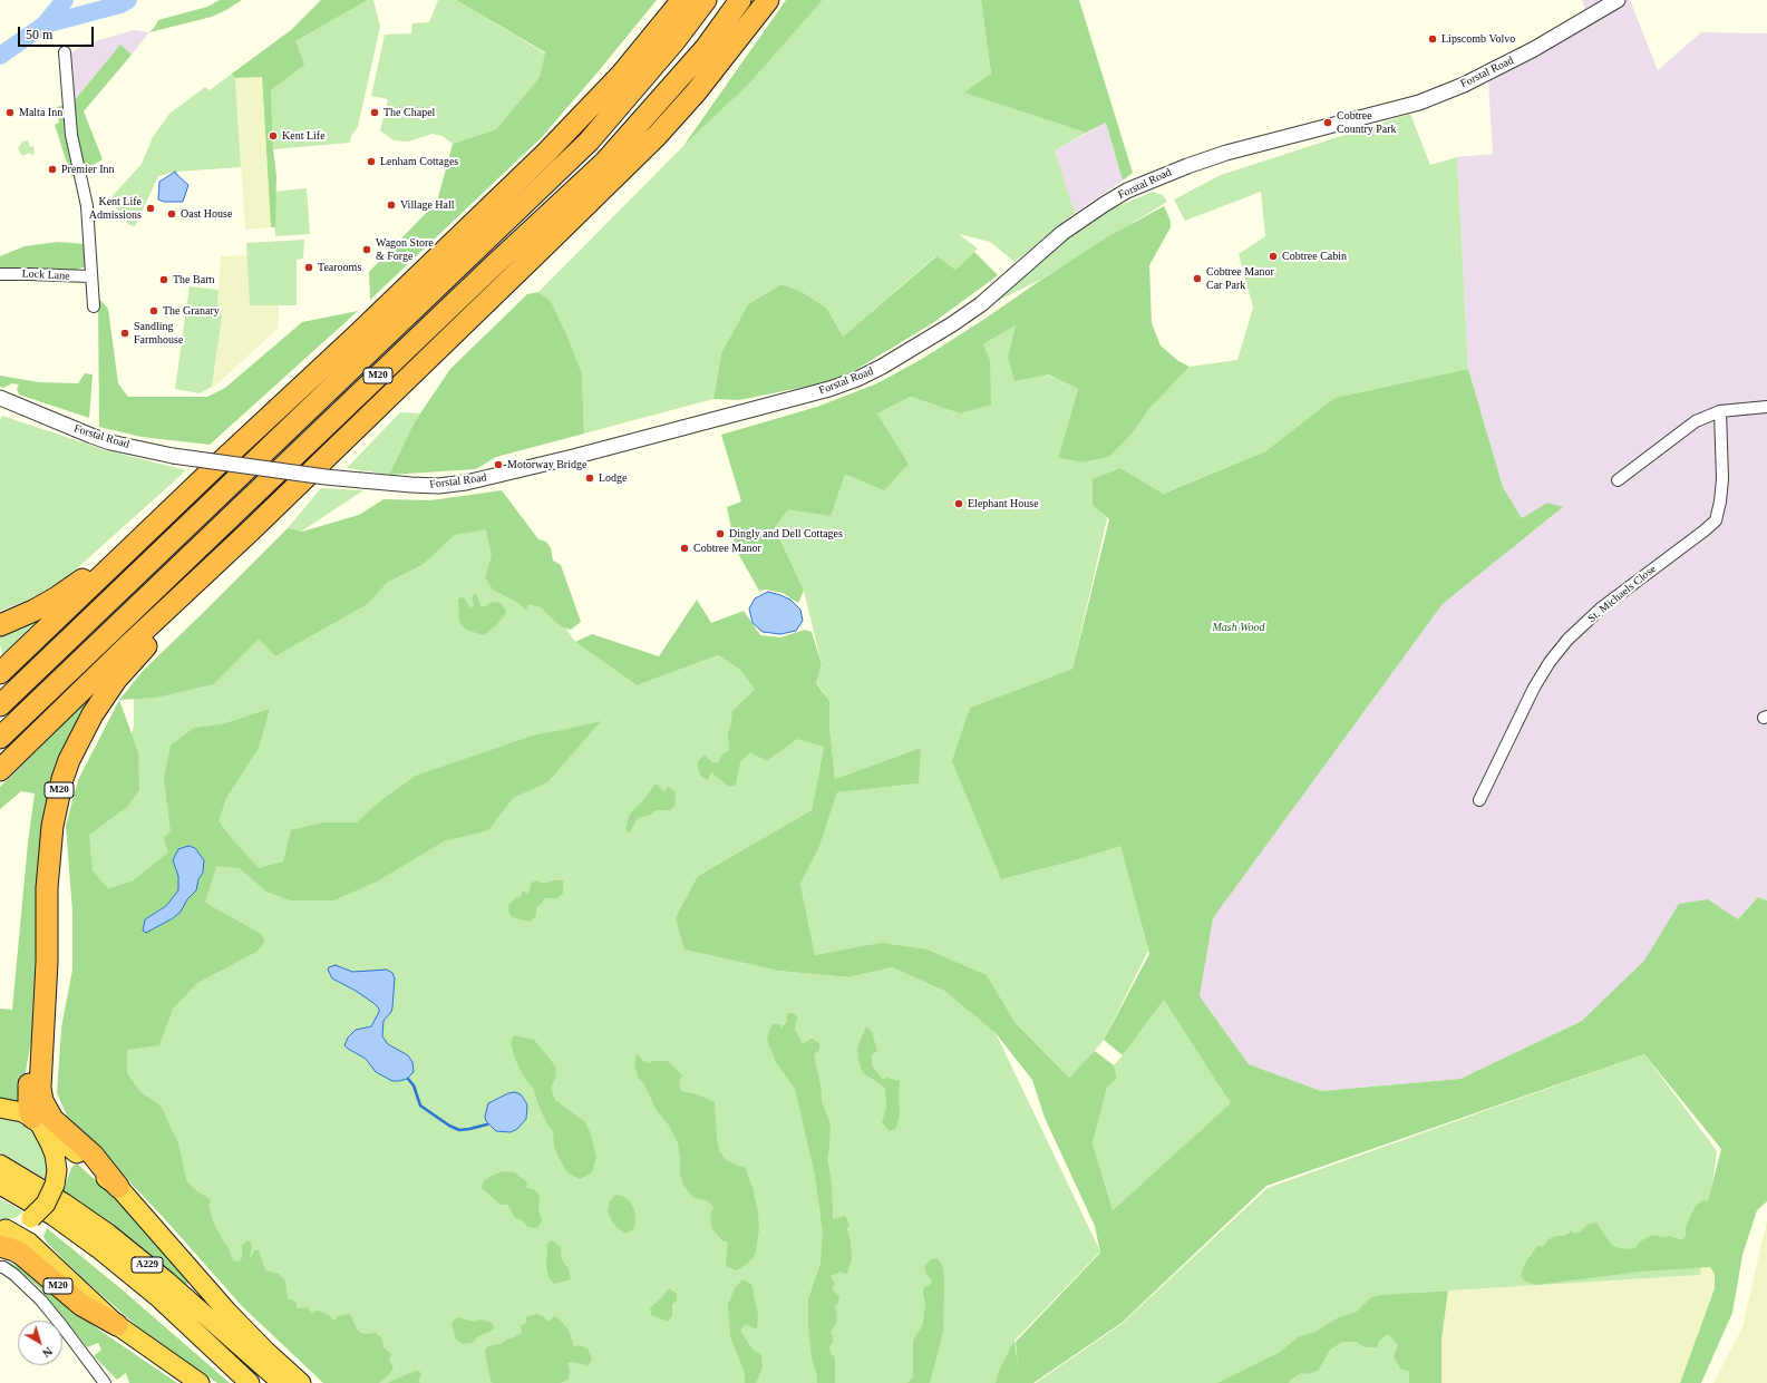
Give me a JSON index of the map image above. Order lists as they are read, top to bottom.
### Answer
{
  "streets": {
    "highway": ["M20", "A229"],
    "street": ["Forstal Road", "Lock Lane", "St. Michaels Close"]
  },
  "parks": ["Mash Wood"],
  "places": [
    "Lipscomb Volvo",
    "Malta Inn",
    "The Chapel",
    "Cobtree Country Park",
    "Kent Life",
    "Lenham Cottages",
    "Premier Inn",
    "Village Hall",
    "Kent Life Admissions",
    "Oast House",
    "Wagon Store & Forge",
    "Cobtree Cabin",
    "Tearooms",
    "Cobtree Manor Car Park",
    "The Barn",
    "The Granary",
    "Sandling Farmhouse",
    "Motorway Bridge",
    "Lodge",
    "Elephant House",
    "Dingly and Dell Cottages",
    "Cobtree Manor"
  ],
  "scale_bar": "50 m",
  "north": "bottom right"
}
